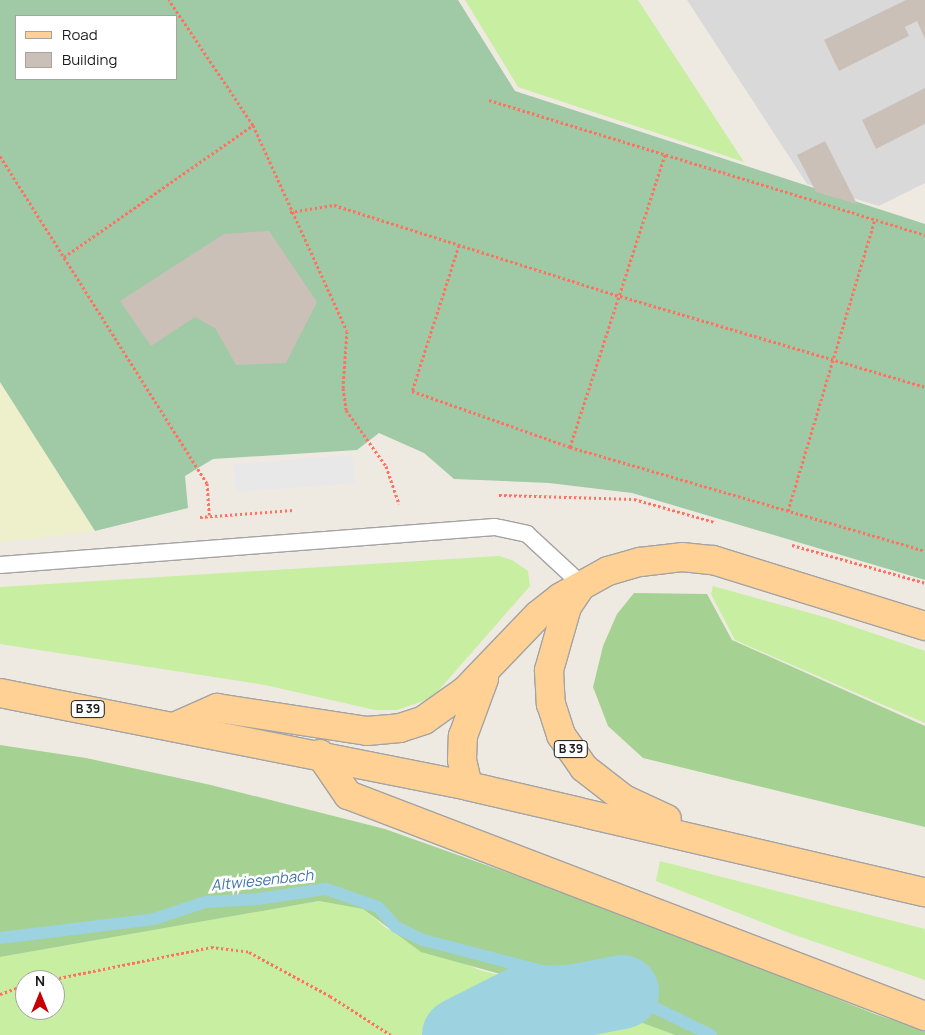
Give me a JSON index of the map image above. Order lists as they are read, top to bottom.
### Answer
{
  "streets": {
    "main road": ["B 39"]
  },
  "water": ["Altwiesenbach"],
  "legend": ["Road", "Building"],
  "north": "top"
}
